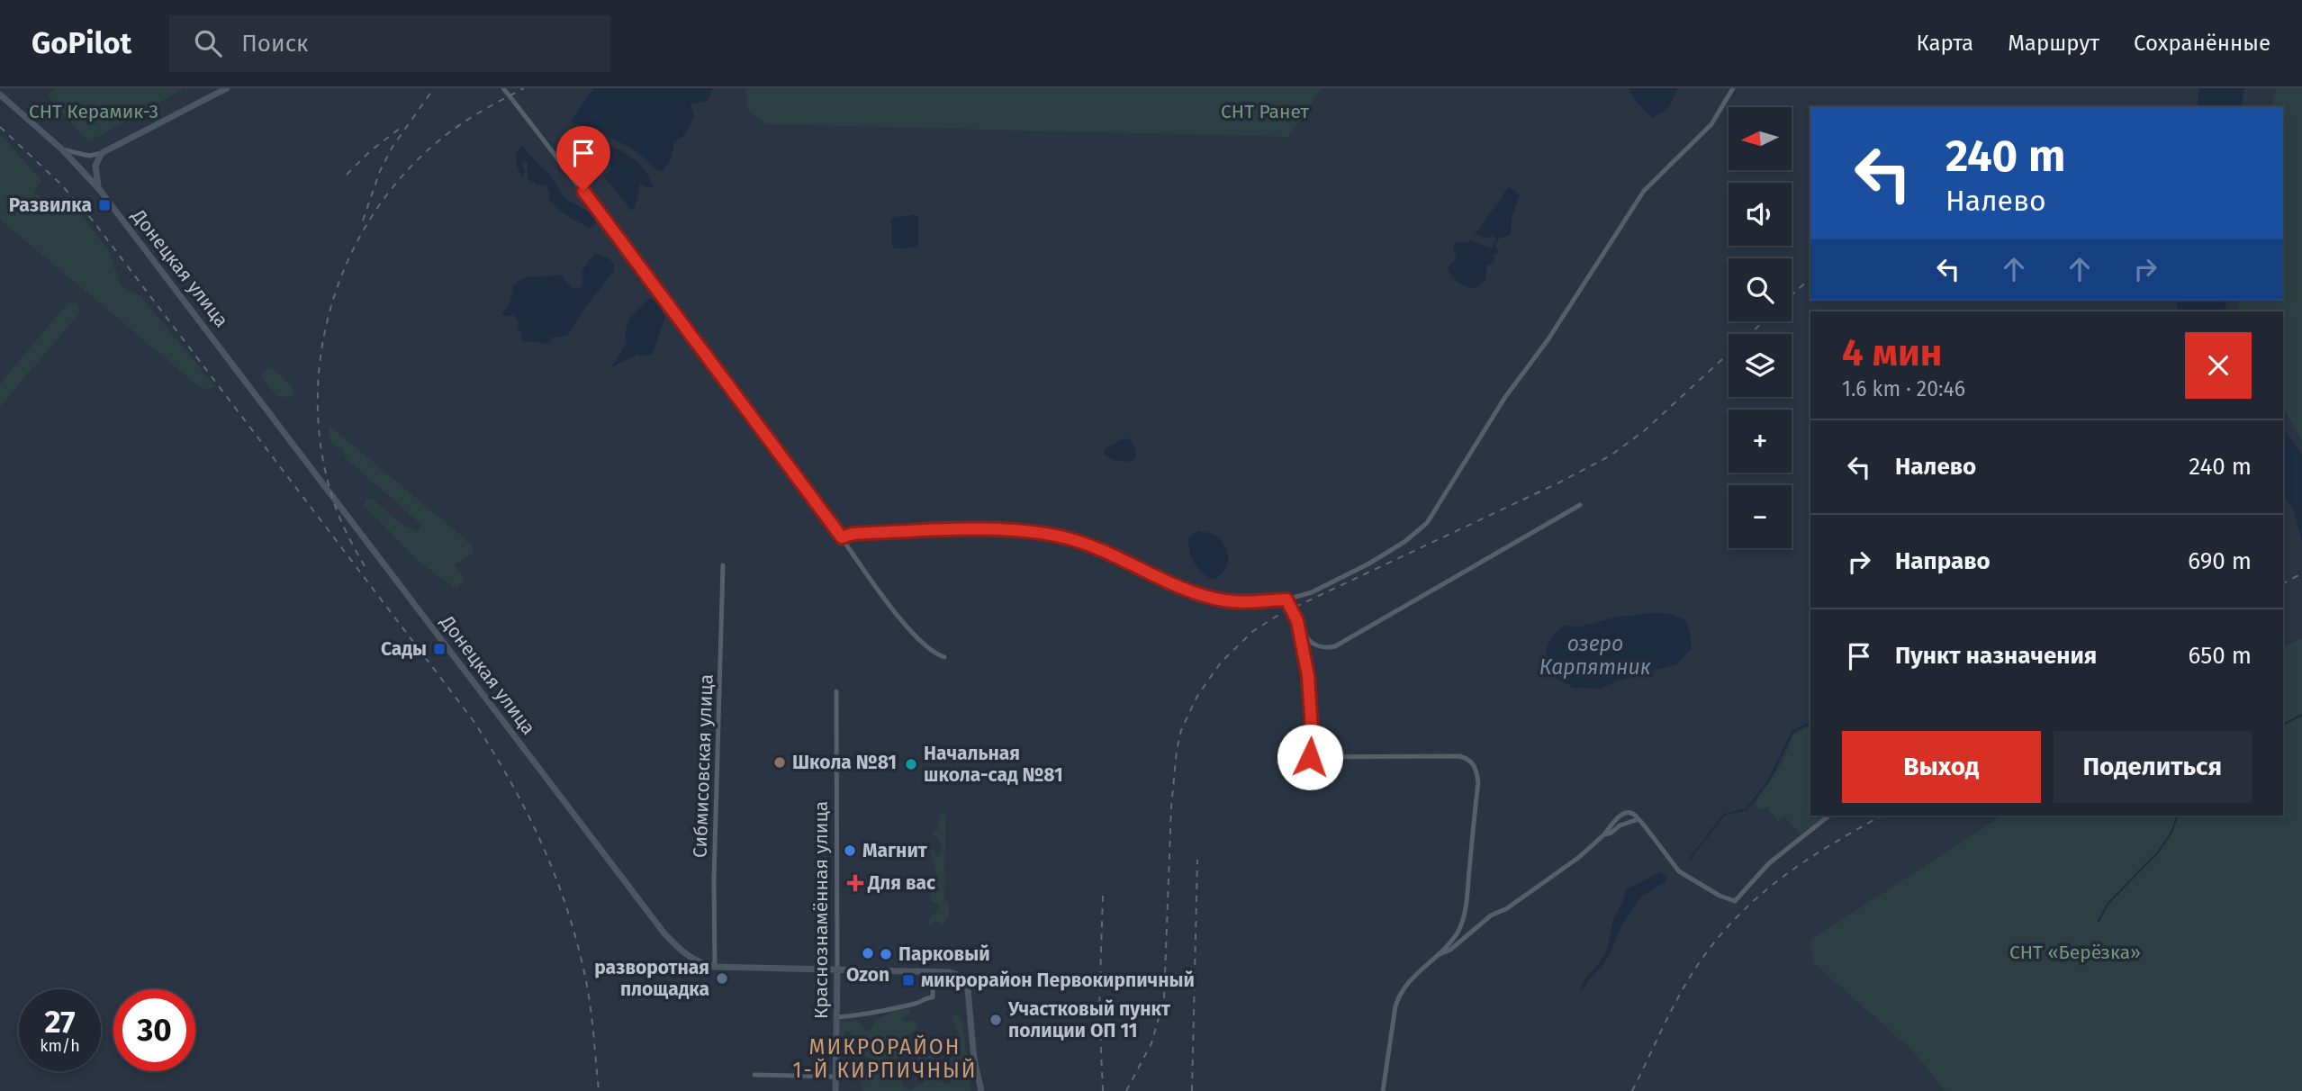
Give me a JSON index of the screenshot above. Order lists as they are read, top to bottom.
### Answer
{
  "streets": {
    "main road": ["Донецкая улица", "Краснознамённая улица"],
    "street": ["Сибмисовская улица"]
  },
  "crossings": [
    ["Донецкая улица", "Сибмисовская улица"],
    ["Донецкая улица", "Краснознамённая улица"]
  ],
  "districts": ["МИКРОРАЙОН 1-Й КИРПИЧНЫЙ"],
  "water": ["озеро Карпятник"],
  "parks": ["СНТ Керамик-3", "СНТ Ранет", "СНТ «Берёзка»"],
  "places": {
    "transit": ["Развилка", "Сады", "микрорайон Первокирпичный"],
    "other": [
      "Школа №81",
      "Начальная школа-сад №81",
      "Магнит",
      "Ozon",
      "Парковый",
      "разворотная площадка",
      "Участковый пункт полиции ОП 11"
    ],
    "health": ["Для вас"]
  },
  "north": "left",
  "page": {
    "header": "GoPilot",
    "search": "Поиск",
    "nav": ["Карта", "Маршрут", "Сохранённые"],
    "map_buttons": ["+", "−"],
    "turn": ["240 m", "Налево"],
    "heading": ["4 мин", "1.6 km · 20:46"],
    "list": [
      {
        "name": "Налево",
        "value": "240 m"
      },
      {
        "name": "Направо",
        "value": "690 m"
      },
      {
        "name": "Пункт назначения",
        "value": "650 m"
      }
    ],
    "buttons": ["Выход", "Поделиться"],
    "speed": "27 km/h",
    "limit": "30"
  }
}
